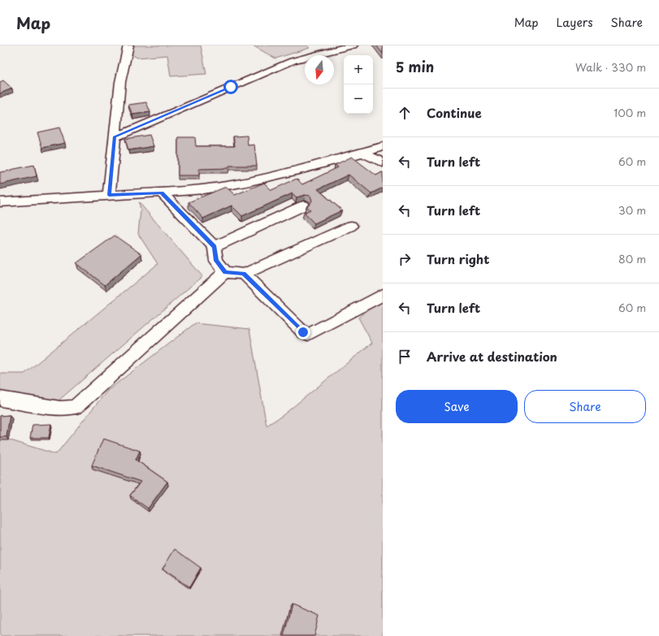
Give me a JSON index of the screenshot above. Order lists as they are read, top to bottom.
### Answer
{
  "north": "bottom",
  "page": {
    "header": "Map",
    "nav": ["Map", "Layers", "Share"],
    "heading": ["5 min", "Walk · 330 m"],
    "map_buttons": ["+", "−"],
    "list": [
      ["Continue", "100 m"],
      ["Turn left", "60 m"],
      ["Turn left", "30 m"],
      ["Turn right", "80 m"],
      ["Turn left", "60 m"],
      "Arrive at destination"
    ],
    "buttons": ["Save", "Share"]
  }
}
